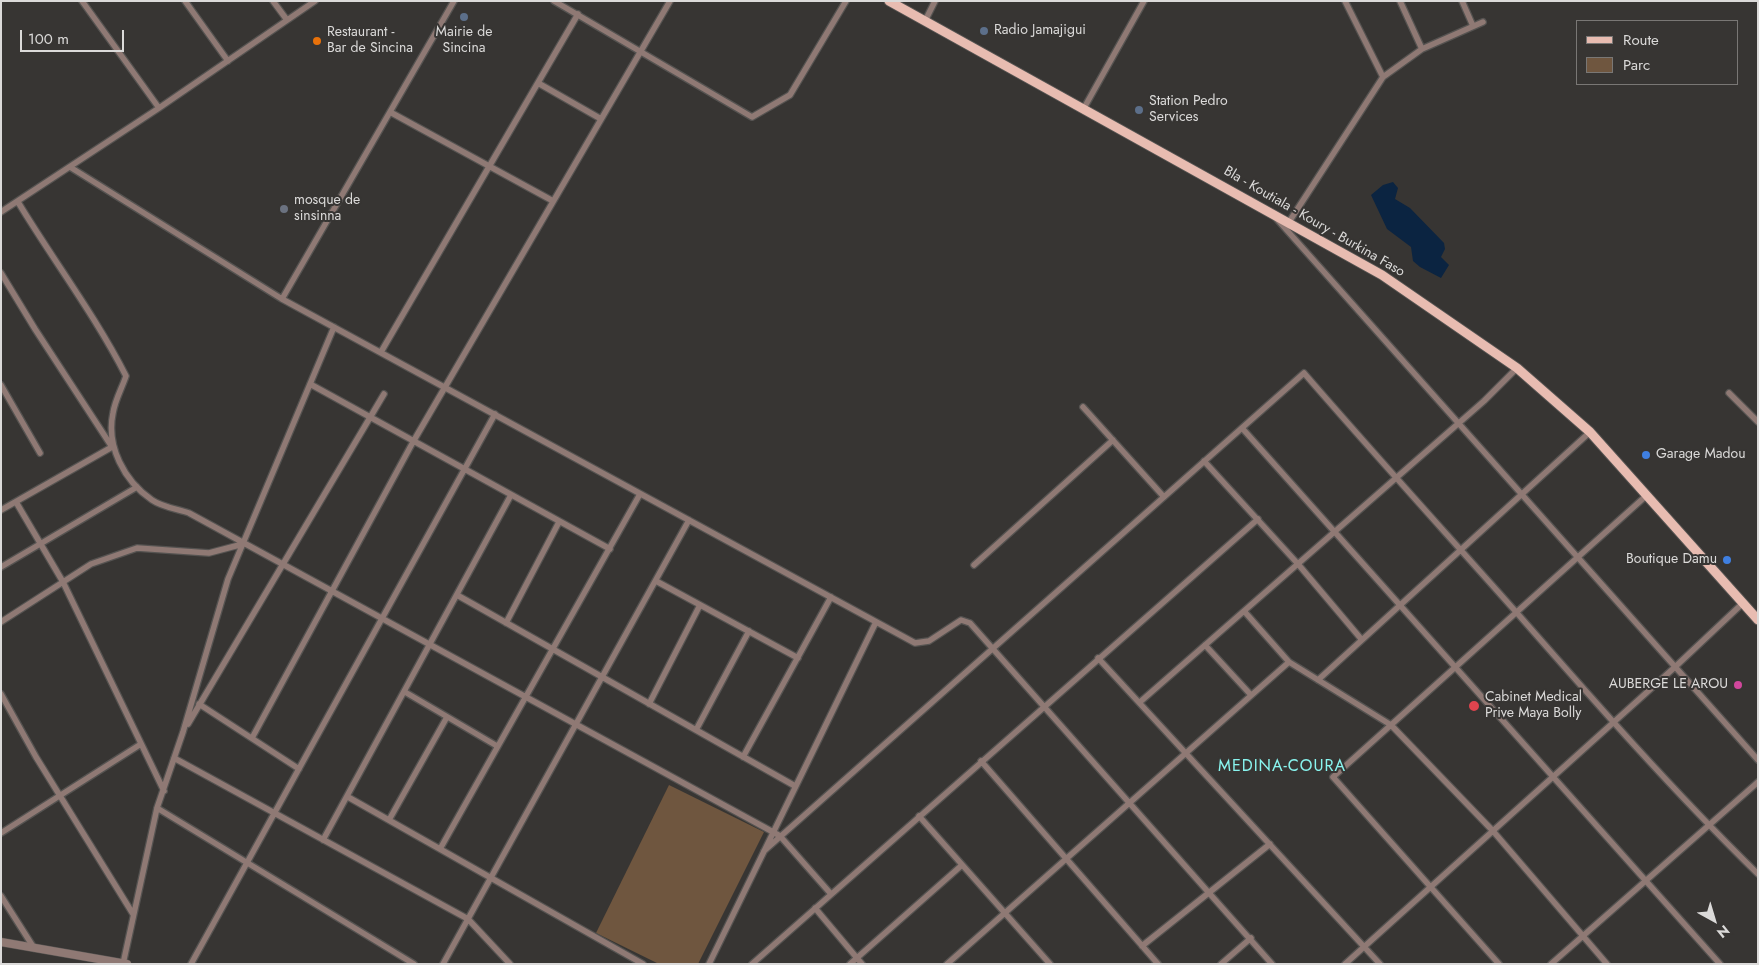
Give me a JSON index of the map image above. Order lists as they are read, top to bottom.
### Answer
{
  "streets": {
    "main road": ["Bla - Koutiala - Koury - Burkina Faso"]
  },
  "districts": ["MEDINA-COURA"],
  "places": [
    "Mairie de Sincina",
    "Radio Jamajigui",
    "Restaurant - Bar de Sincina",
    "Station Pedro Services",
    "mosque de sinsinna",
    "Garage Madou",
    "Boutique Damu",
    "AUBERGE LE AROU",
    "Cabinet Medical Prive Maya Bolly"
  ],
  "legend": ["Route", "Parc"],
  "scale_bar": "100 m",
  "north": "bottom right"
}
